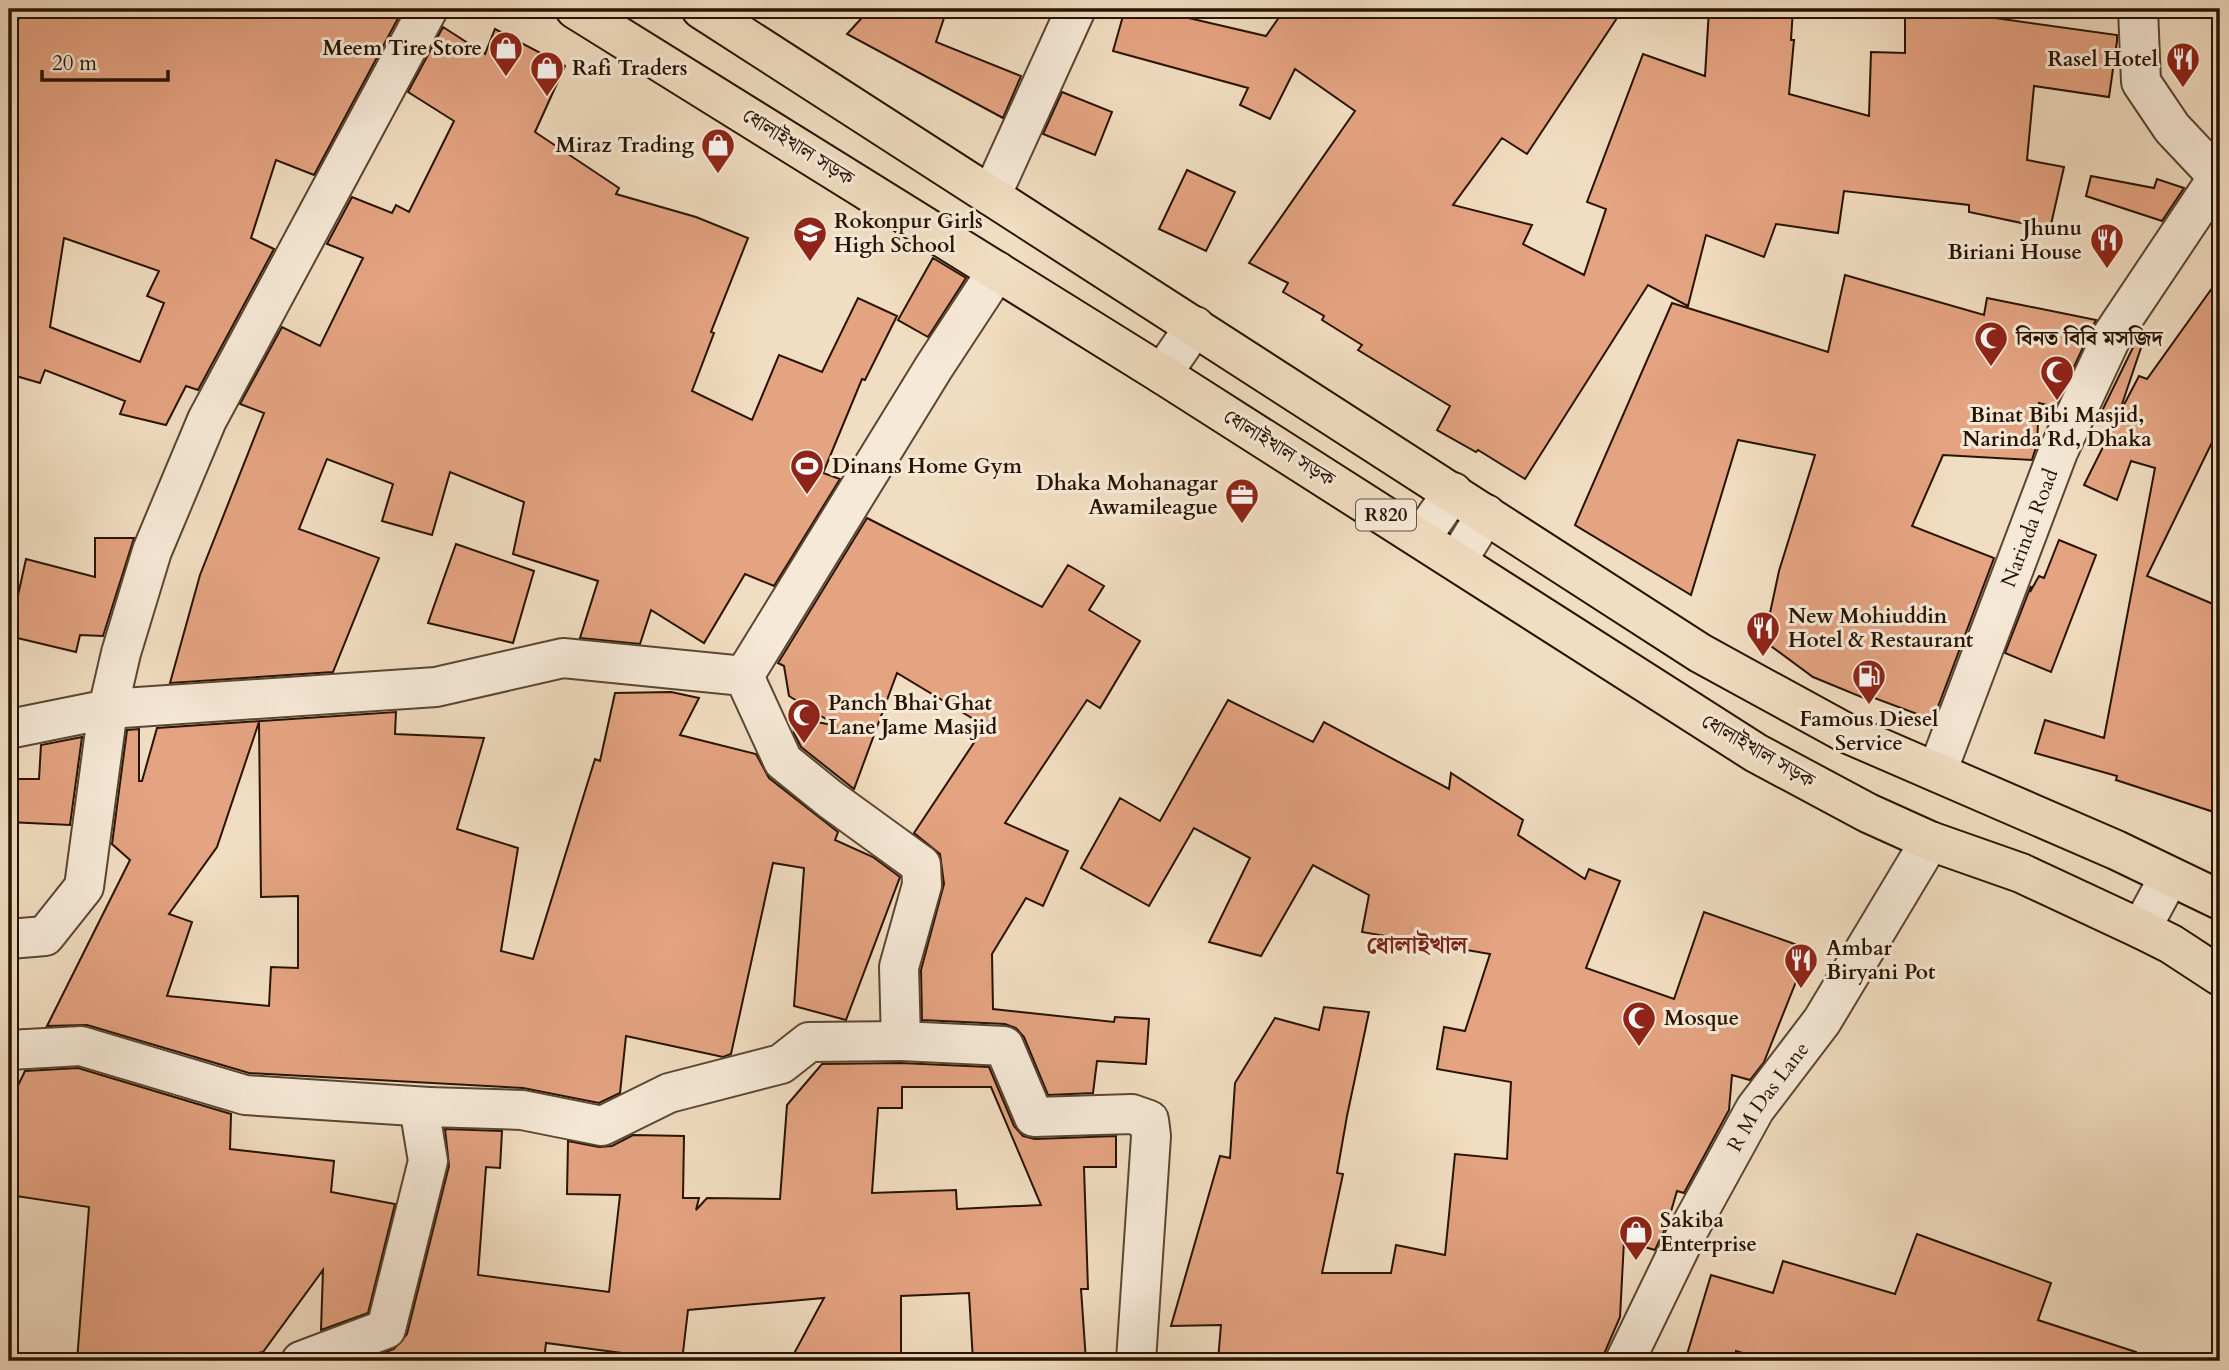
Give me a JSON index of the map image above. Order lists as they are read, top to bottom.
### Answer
{
  "streets": {
    "main road": ["ধোলাইখাল সড়ক", "R820"],
    "street": ["Narinda Road", "R M Das Lane"]
  },
  "crossings": [
    ["ধোলাইখাল সড়ক", "R M Das Lane"],
    ["R820", "Narinda Road"]
  ],
  "districts": ["ধোলাইখাল"],
  "places": {
    "shop": [
      "Meem Tire Store",
      "Rafi Traders",
      "Miraz Trading",
      "Sakiba Enterprise"
    ],
    "restaurant": [
      "Rasel Hotel",
      "Jhunu Biriani House",
      "New Mohiuddin Hotel & Restaurant",
      "Ambar Biryani Pot"
    ],
    "school or university": ["Rokonpur Girls High School"],
    "mosque": [
      "বিনত বিবি মসজিদ",
      "Binat Bibi Masjid, Narinda Rd, Dhaka",
      "Panch Bhai Ghat Lane Jame Masjid",
      "Mosque"
    ],
    "sports": ["Dinans Home Gym"],
    "office": ["Dhaka Mohanagar Awamileague"],
    "fuel station": ["Famous Diesel Service"]
  },
  "scale_bar": "20 m"
}
